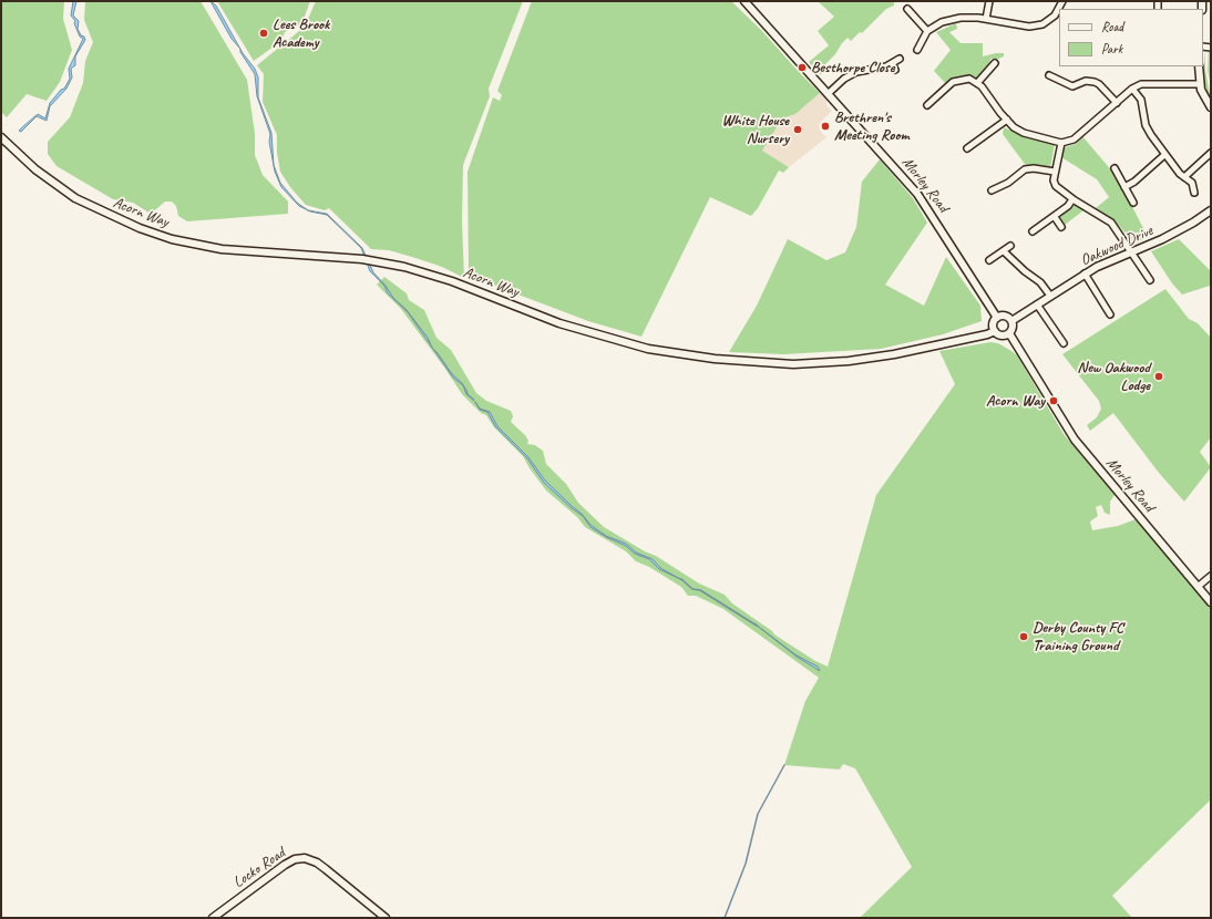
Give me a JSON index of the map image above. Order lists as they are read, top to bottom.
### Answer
{
  "streets": {
    "street": [
      "Morley Road",
      "Acorn Way",
      "Oakwood Drive",
      "Locko Road"
    ]
  },
  "crossings": [
    ["Morley Road", "Acorn Way"],
    ["Morley Road", "Oakwood Drive"],
    ["Acorn Way", "Oakwood Drive"]
  ],
  "places": [
    "Lees Brook Academy",
    "Besthorpe Close",
    "Brethren's Meeting Room",
    "White House Nursery",
    "New Oakwood Lodge",
    "Acorn Way",
    "Derby County FC Training Ground"
  ],
  "legend": ["Road", "Park"]
}
